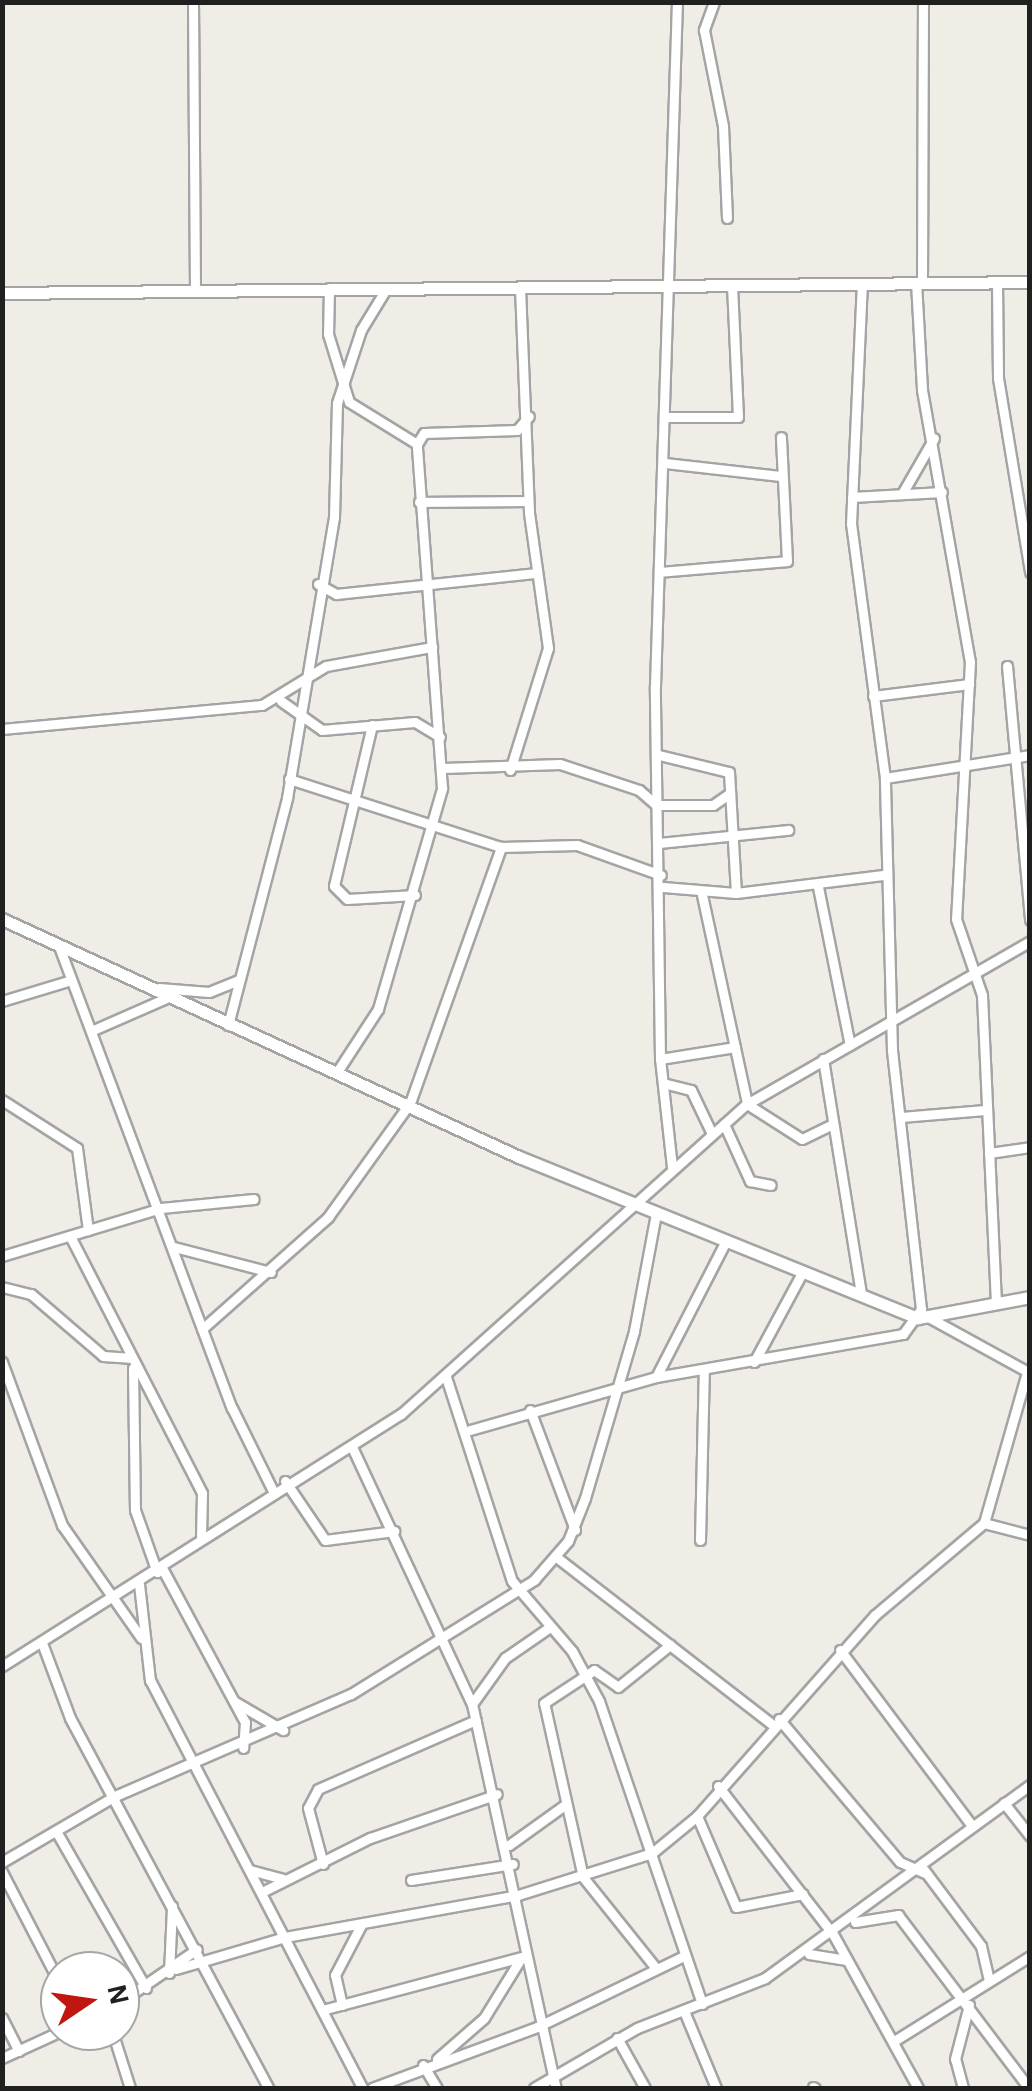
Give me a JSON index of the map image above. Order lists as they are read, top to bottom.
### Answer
{
  "north": "right"
}
